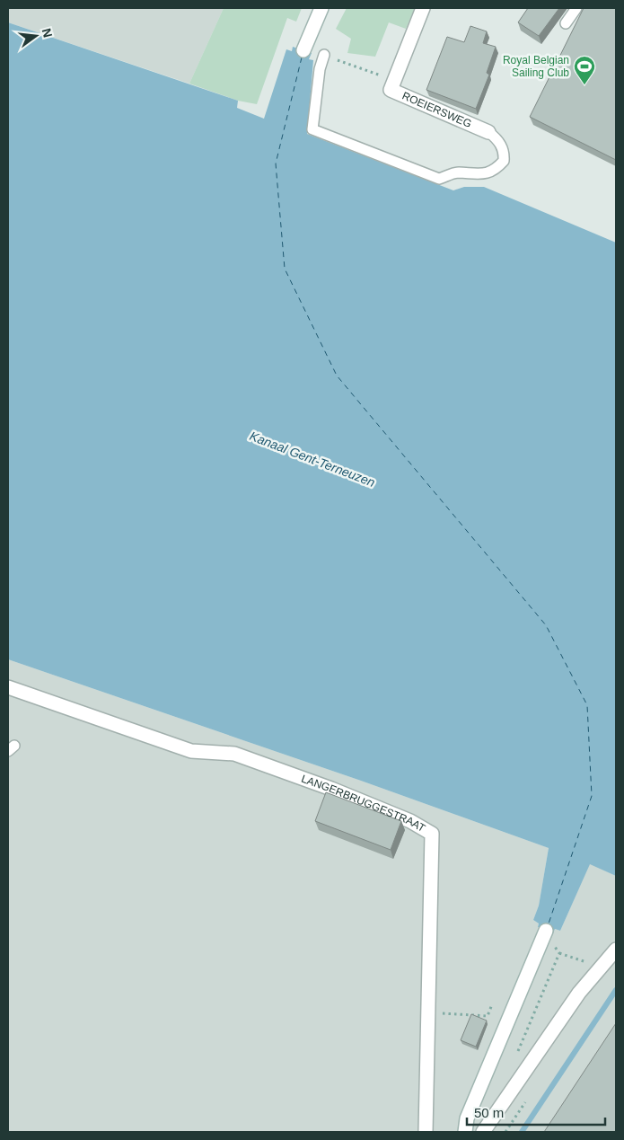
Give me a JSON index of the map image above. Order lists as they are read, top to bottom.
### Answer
{
  "streets": {
    "street": ["ROEIERSWEG", "LANGERBRUGGESTRAAT"]
  },
  "water": ["Kanaal Gent-Terneuzen"],
  "places": {
    "sports": ["Royal Belgian Sailing Club"]
  },
  "scale_bar": "50 m",
  "north": "right"
}
